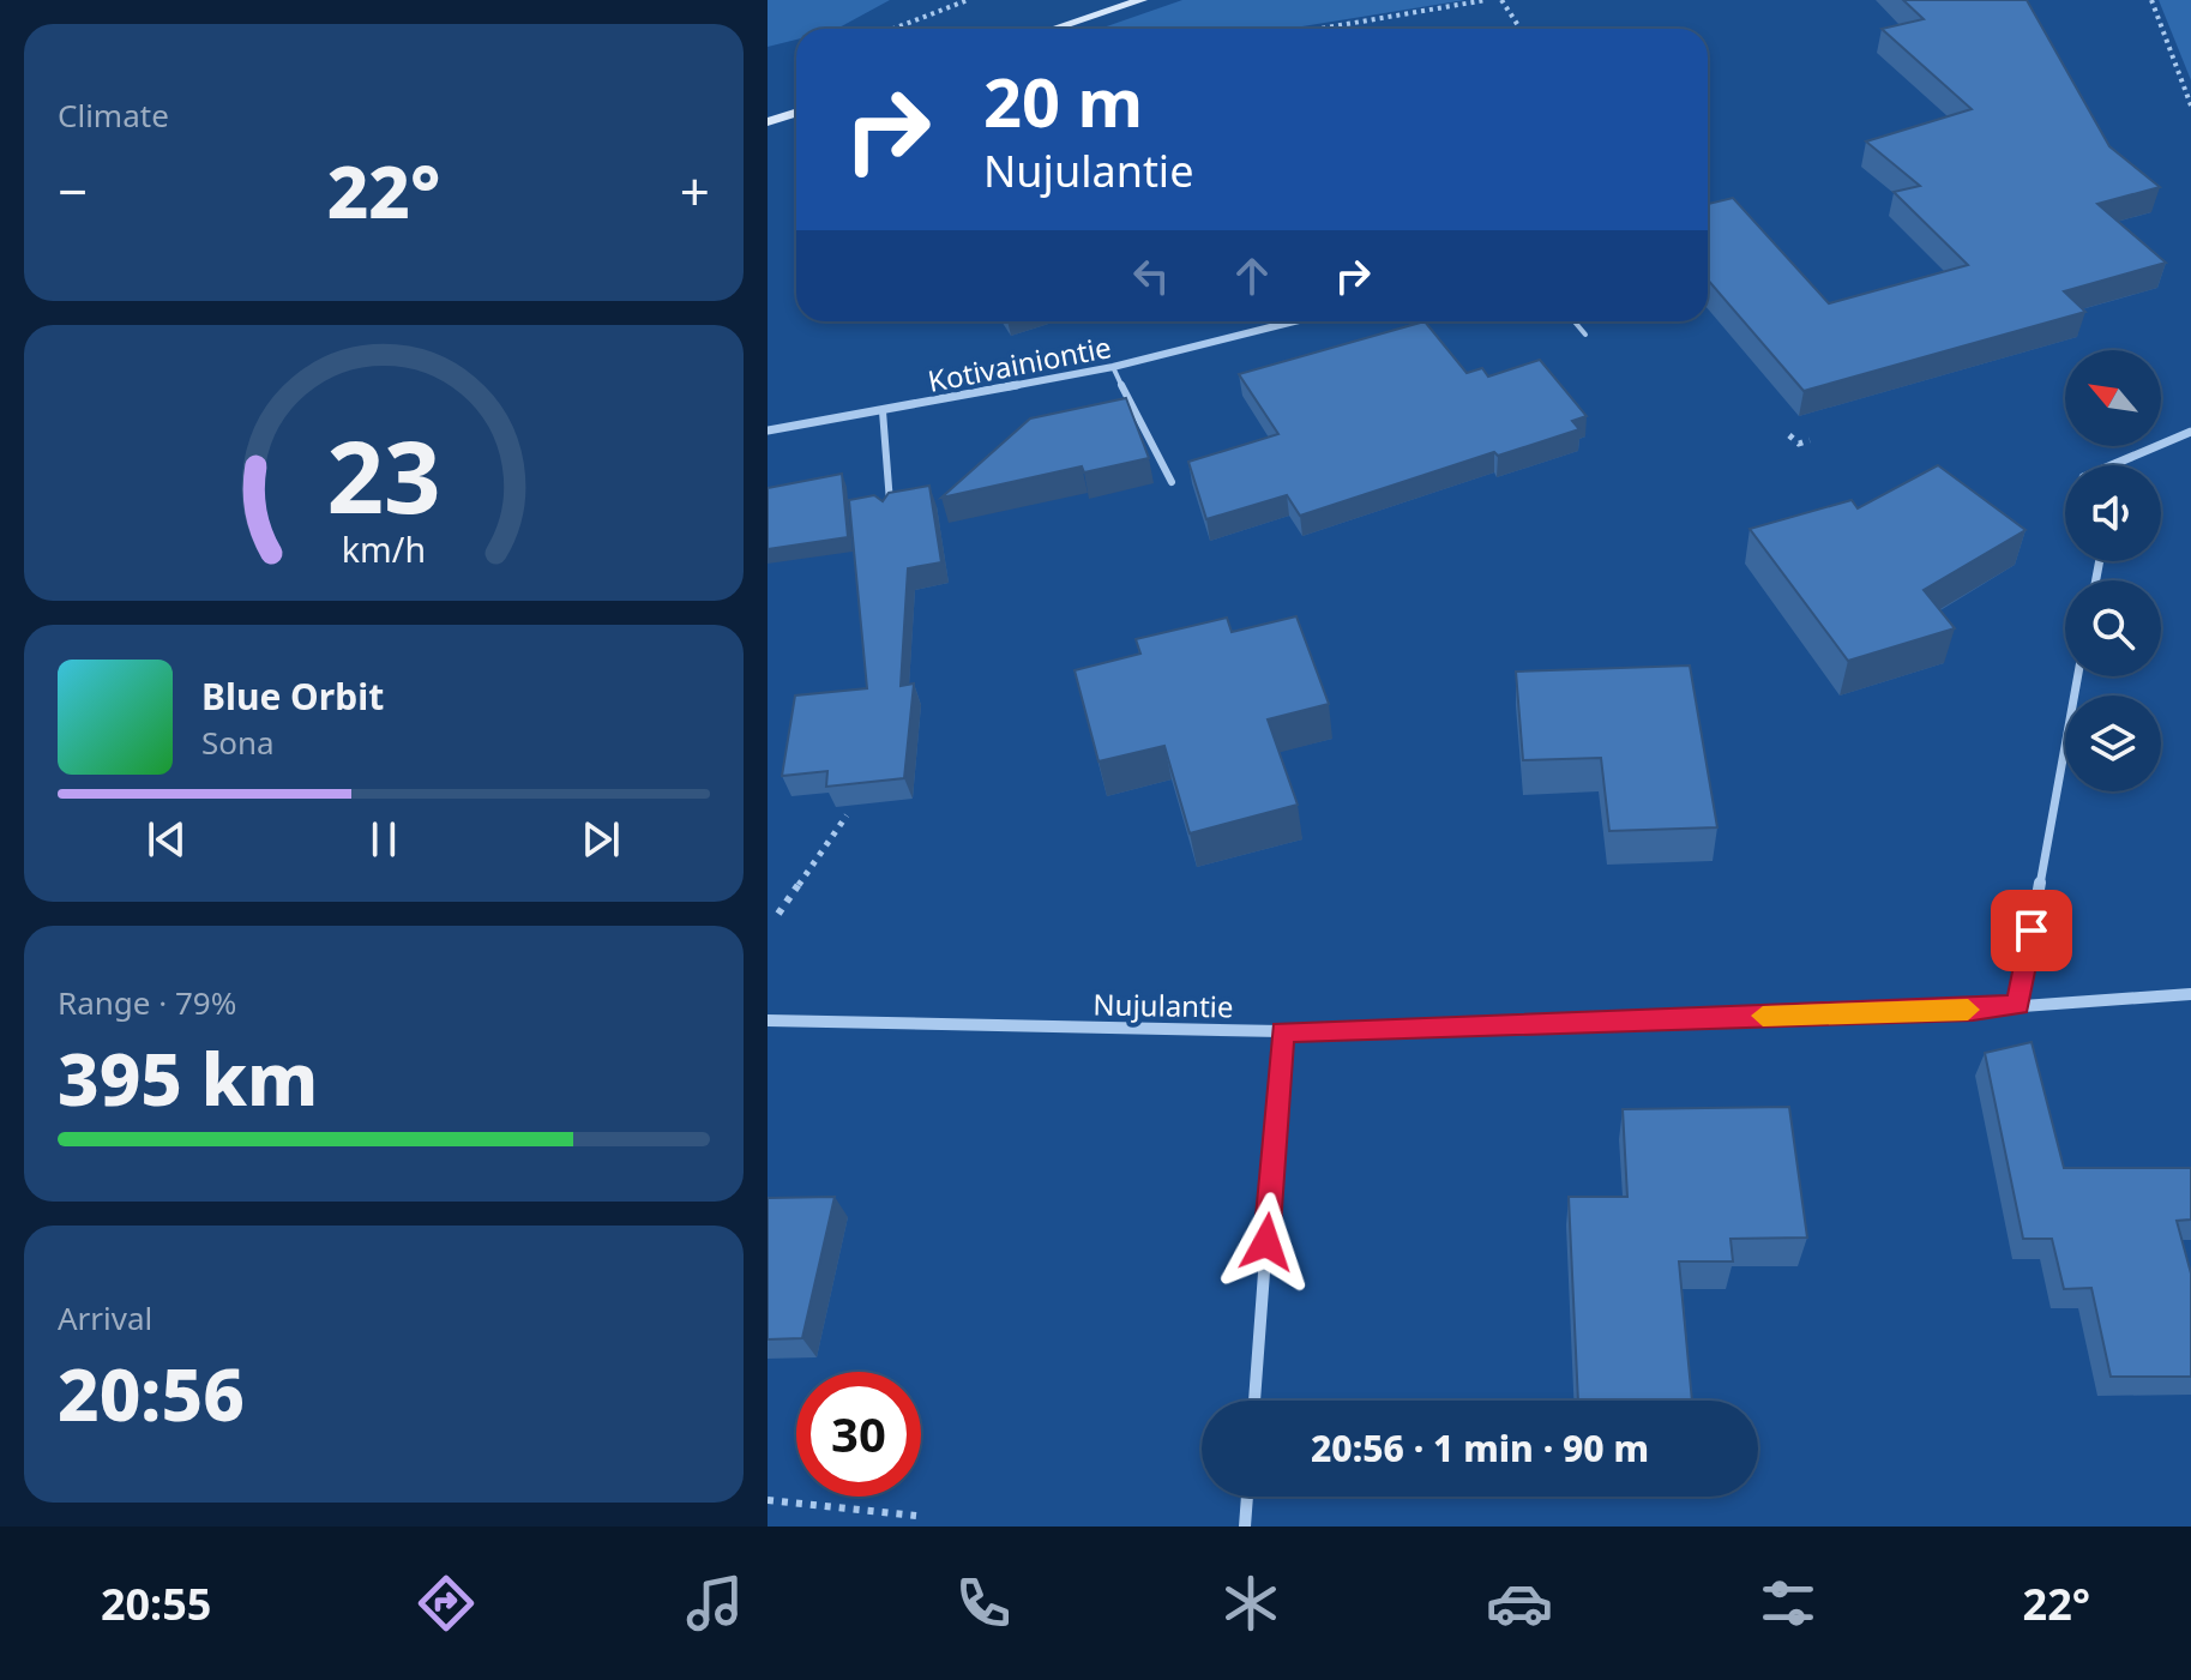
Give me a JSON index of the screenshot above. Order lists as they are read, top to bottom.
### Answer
{
  "streets": {
    "street": ["Kotivainiontie", "Nujulantie"]
  },
  "north": "top left",
  "page": {
    "tile": [
      "Climate",
      ["Range · 79%", "395 km"],
      ["Arrival", "20:56"]
    ],
    "turn": ["20 m", "Nujulantie"],
    "heat": ["−", "22°", "+"],
    "song": ["Blue Orbit", "Sona"],
    "limit": "30",
    "trip": "20:56 · 1 min · 90 m",
    "tabs": ["20:55", "22°"],
    "gauge": ["23", "km/h"]
  }
}
